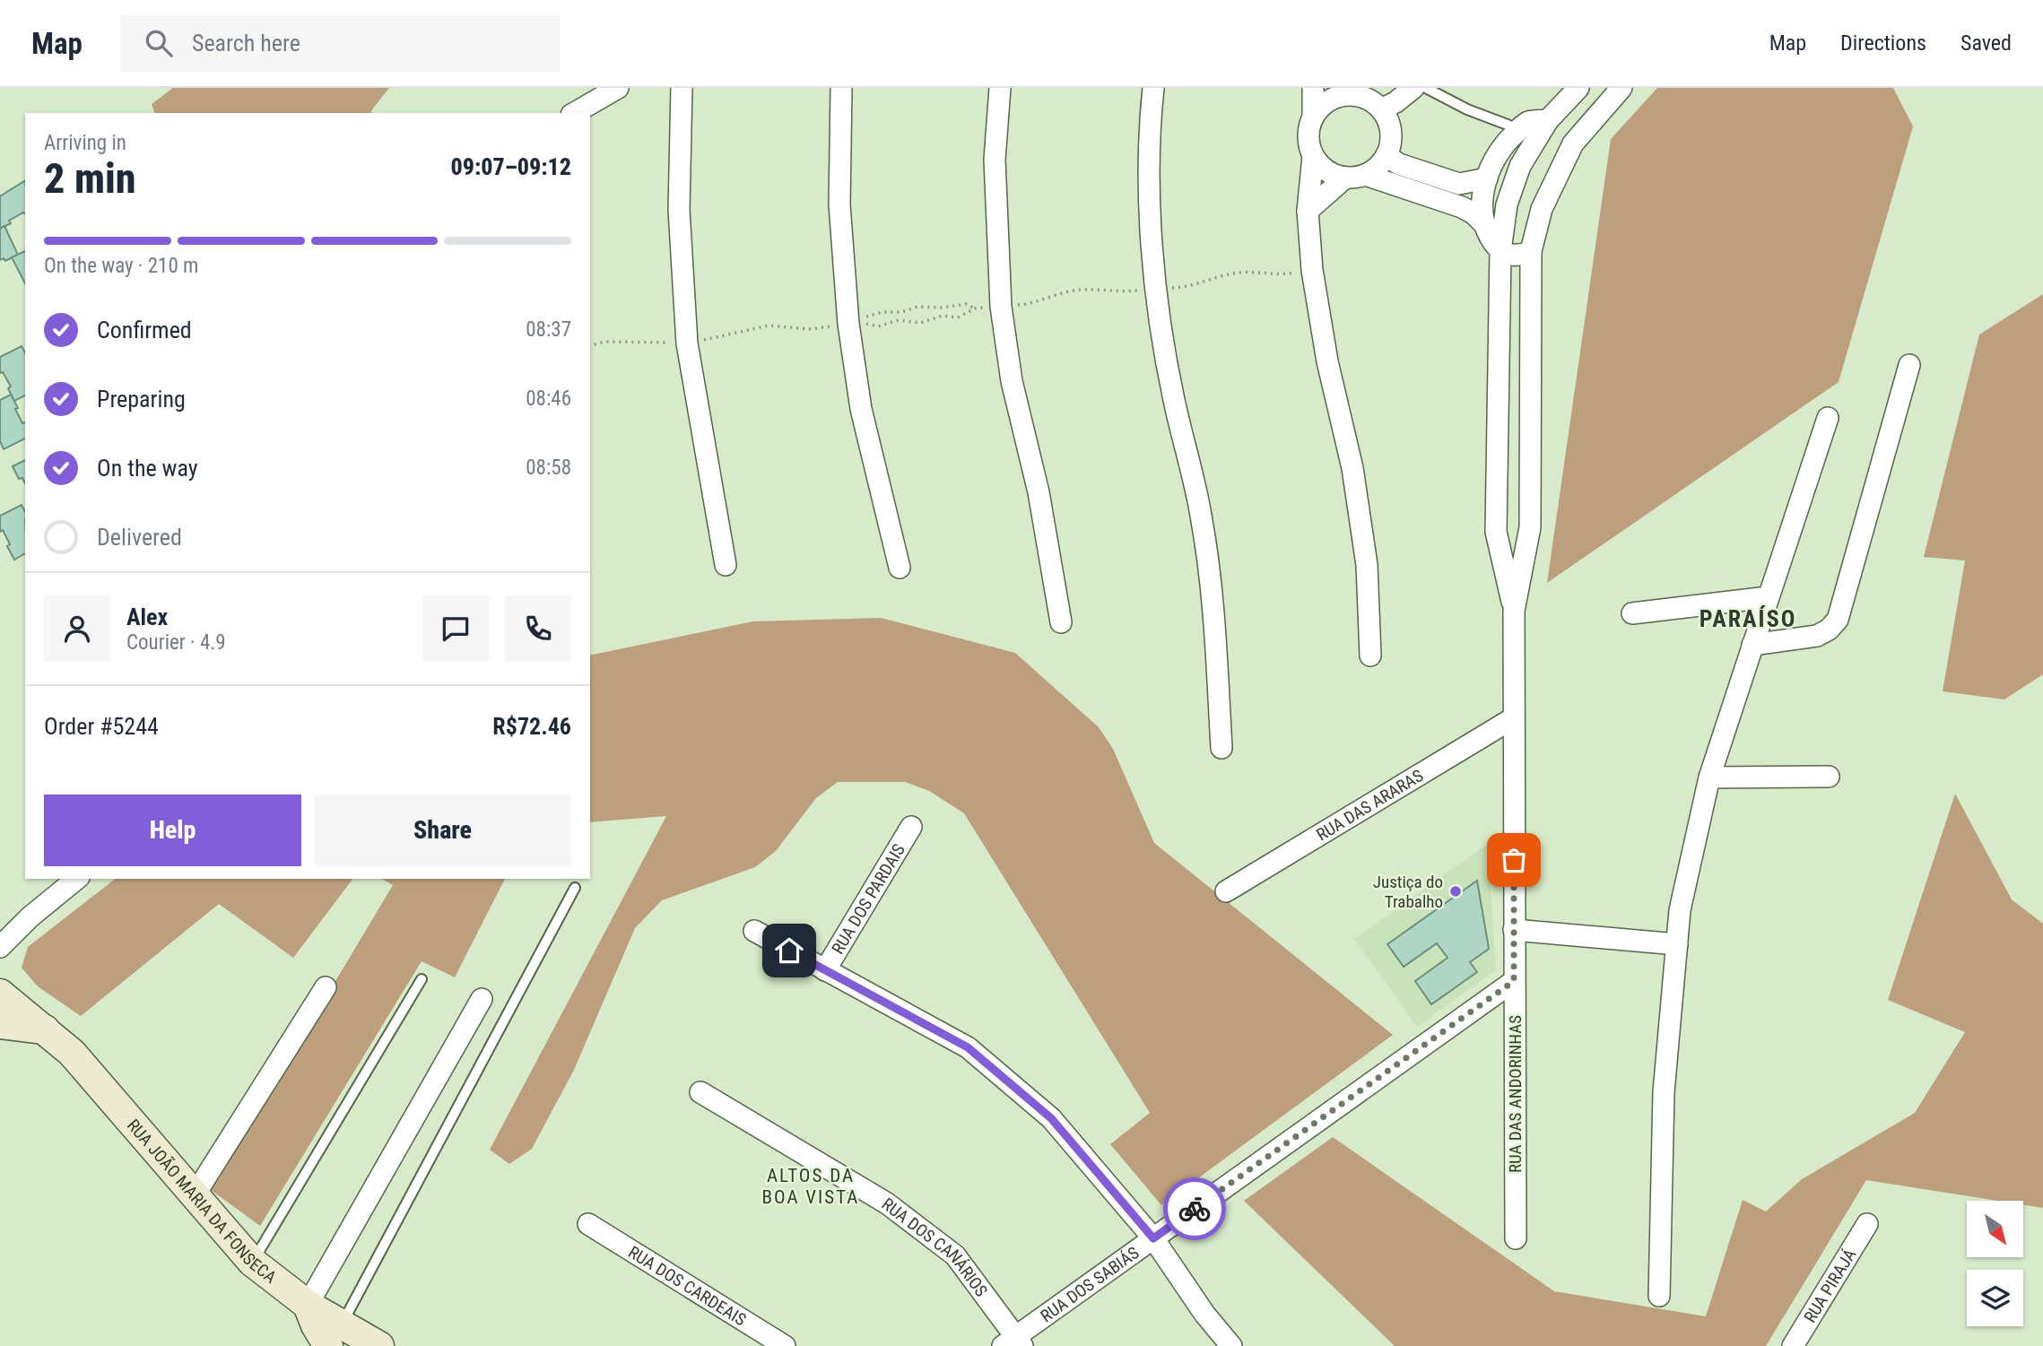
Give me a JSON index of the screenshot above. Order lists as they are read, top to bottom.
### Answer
{
  "streets": {
    "main road": ["RUA JOÃO MARIA DA FONSECA"],
    "street": [
      "RUA DAS ARARAS",
      "RUA DOS PARDAIS",
      "RUA DAS ANDORINHAS",
      "RUA DOS CANÁRIOS",
      "RUA DOS SABIÁS",
      "RUA DOS CARDEAIS",
      "RUA PIRAJÁ"
    ]
  },
  "crossings": [
    ["RUA DAS ARARAS", "RUA DAS ANDORINHAS"],
    ["RUA DAS ANDORINHAS", "RUA DOS SABIÁS"],
    ["RUA DOS CANÁRIOS", "RUA DOS SABIÁS"]
  ],
  "districts": ["PARAÍSO", "ALTOS DA BOA VISTA"],
  "places": ["Justiça do Trabalho"],
  "north": "bottom right",
  "page": {
    "header": "Map",
    "search": "Search here",
    "nav": ["Map", "Directions", "Saved"],
    "heading": ["2 min", "Arriving in", "09:07–09:12"],
    "panel": [
      "Alex",
      "Courier · 4.9",
      "Order #5244",
      "R$72.46"
    ],
    "bar": "On the way · 210 m",
    "list": [
      ["Confirmed", "08:37"],
      ["Preparing", "08:46"],
      ["On the way", "08:58"],
      "Delivered"
    ],
    "buttons": ["Help", "Share"]
  }
}
